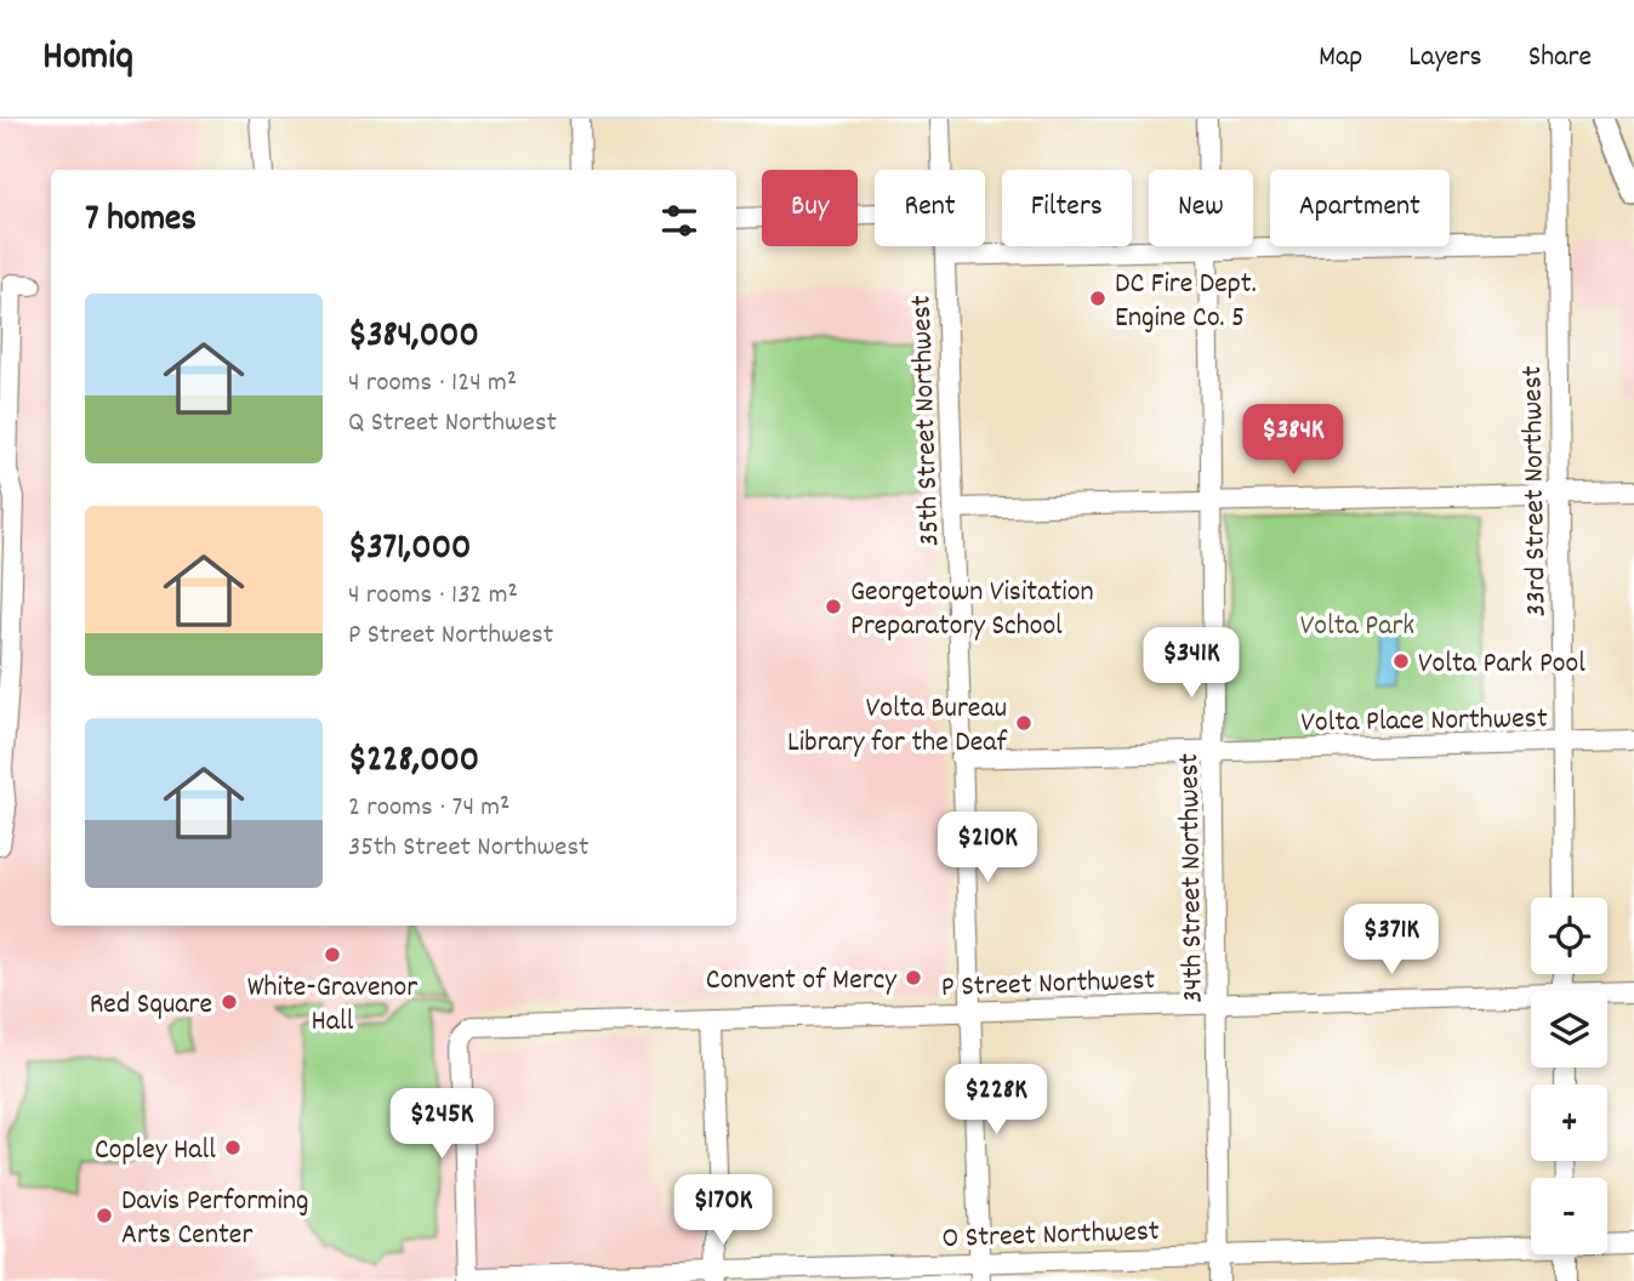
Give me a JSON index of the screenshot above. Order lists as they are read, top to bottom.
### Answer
{
  "streets": {
    "street": [
      "35th Street Northwest",
      "33rd Street Northwest",
      "Volta Place Northwest",
      "34th Street Northwest",
      "P Street Northwest",
      "O Street Northwest"
    ]
  },
  "crossings": [
    ["35th Street Northwest", "Volta Place Northwest"],
    ["35th Street Northwest", "P Street Northwest"],
    ["35th Street Northwest", "O Street Northwest"],
    ["33rd Street Northwest", "Volta Place Northwest"],
    ["Volta Place Northwest", "34th Street Northwest"],
    ["34th Street Northwest", "P Street Northwest"],
    ["34th Street Northwest", "O Street Northwest"],
    ["P Street Northwest", "O Street Northwest"]
  ],
  "parks": ["Volta Park"],
  "places": [
    "DC Fire Dept. Engine Co. 5",
    "Georgetown Visitation Preparatory School",
    "Volta Park Pool",
    "Volta Bureau Library for the Deaf",
    "White-Gravenor Hall",
    "Convent of Mercy",
    "Red Square",
    "Copley Hall",
    "Davis Performing Arts Center"
  ],
  "page": {
    "header": "Homiq",
    "nav": ["Map", "Layers", "Share"],
    "chip": [
      "Buy",
      "Rent",
      "Filters",
      "New",
      "Apartment"
    ],
    "heading": "7 homes",
    "list": [
      {
        "name": "$384,000",
        "note": "4 rooms · 124 m² · Q Street Northwest"
      },
      {
        "name": "$371,000",
        "note": "4 rooms · 132 m² · P Street Northwest"
      },
      {
        "name": "$228,000",
        "note": "2 rooms · 74 m² · 35th Street Northwest"
      }
    ],
    "price": [
      "$384K",
      "$341K",
      "$210K",
      "$371K",
      "$228K",
      "$245K",
      "$170K"
    ],
    "map_buttons": ["+", "−"]
  }
}
